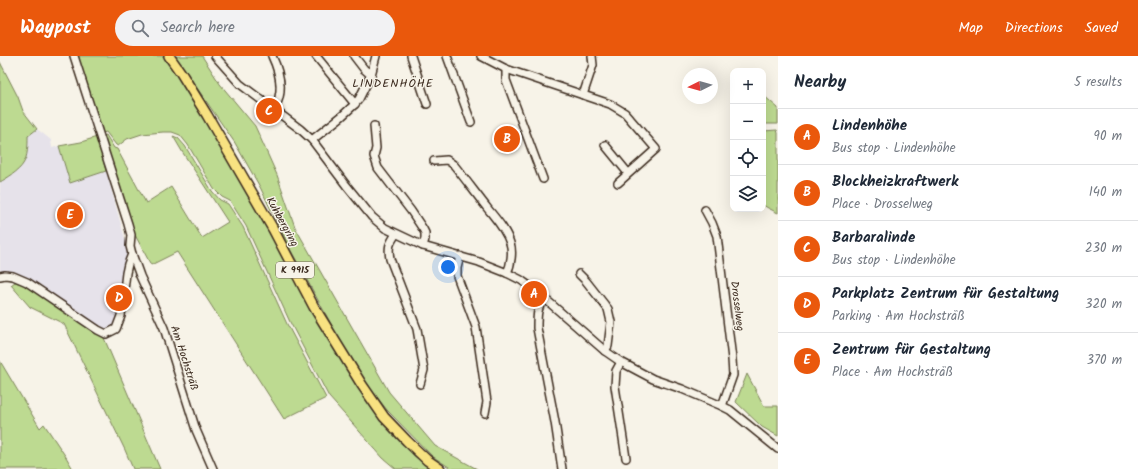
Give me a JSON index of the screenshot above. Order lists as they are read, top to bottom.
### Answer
{
  "streets": {
    "main road": ["Kuhbergring", "K 9915"],
    "street": ["Drosselweg", "Am Hochsträß"]
  },
  "districts": ["LINDENHÖHE"],
  "north": "left",
  "page": {
    "header": "Waypost",
    "search": "Search here",
    "nav": ["Map", "Directions", "Saved"],
    "heading": ["Nearby", "5 results"],
    "map_buttons": ["+", "−"],
    "pins": [
      "C",
      "B",
      "E",
      "A",
      "D"
    ],
    "list": [
      {
        "mark": "A",
        "name": "Lindenhöhe",
        "note": "Bus stop · Lindenhöhe",
        "value": "90 m"
      },
      {
        "mark": "B",
        "name": "Blockheizkraftwerk",
        "note": "Place · Drosselweg",
        "value": "140 m"
      },
      {
        "mark": "C",
        "name": "Barbaralinde",
        "note": "Bus stop · Lindenhöhe",
        "value": "230 m"
      },
      {
        "mark": "D",
        "name": "Parkplatz Zentrum für Gestaltung",
        "note": "Parking · Am Hochsträß",
        "value": "320 m"
      },
      {
        "mark": "E",
        "name": "Zentrum für Gestaltung",
        "note": "Place · Am Hochsträß",
        "value": "370 m"
      }
    ]
  }
}
